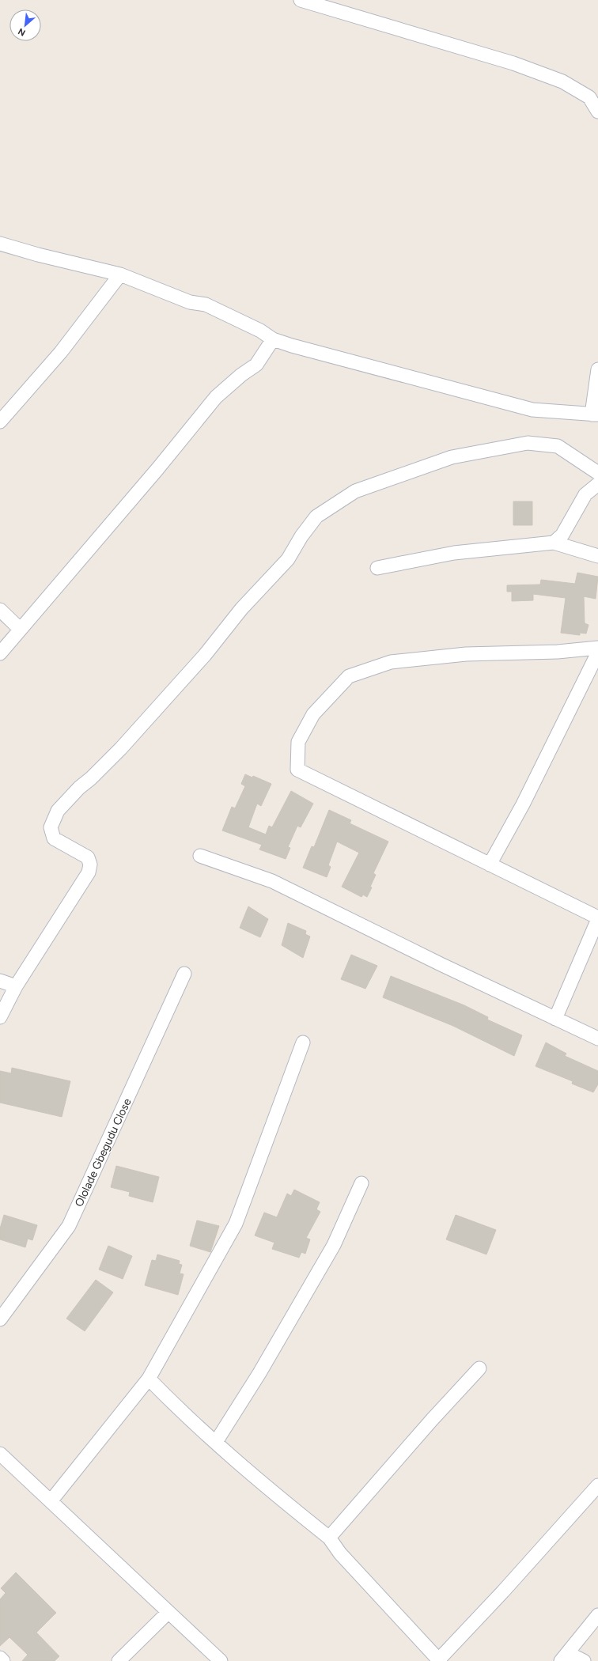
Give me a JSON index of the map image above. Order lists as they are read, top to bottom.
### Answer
{
  "streets": {
    "street": ["Ololade Gbegudu Close"]
  },
  "north": "bottom left"
}
